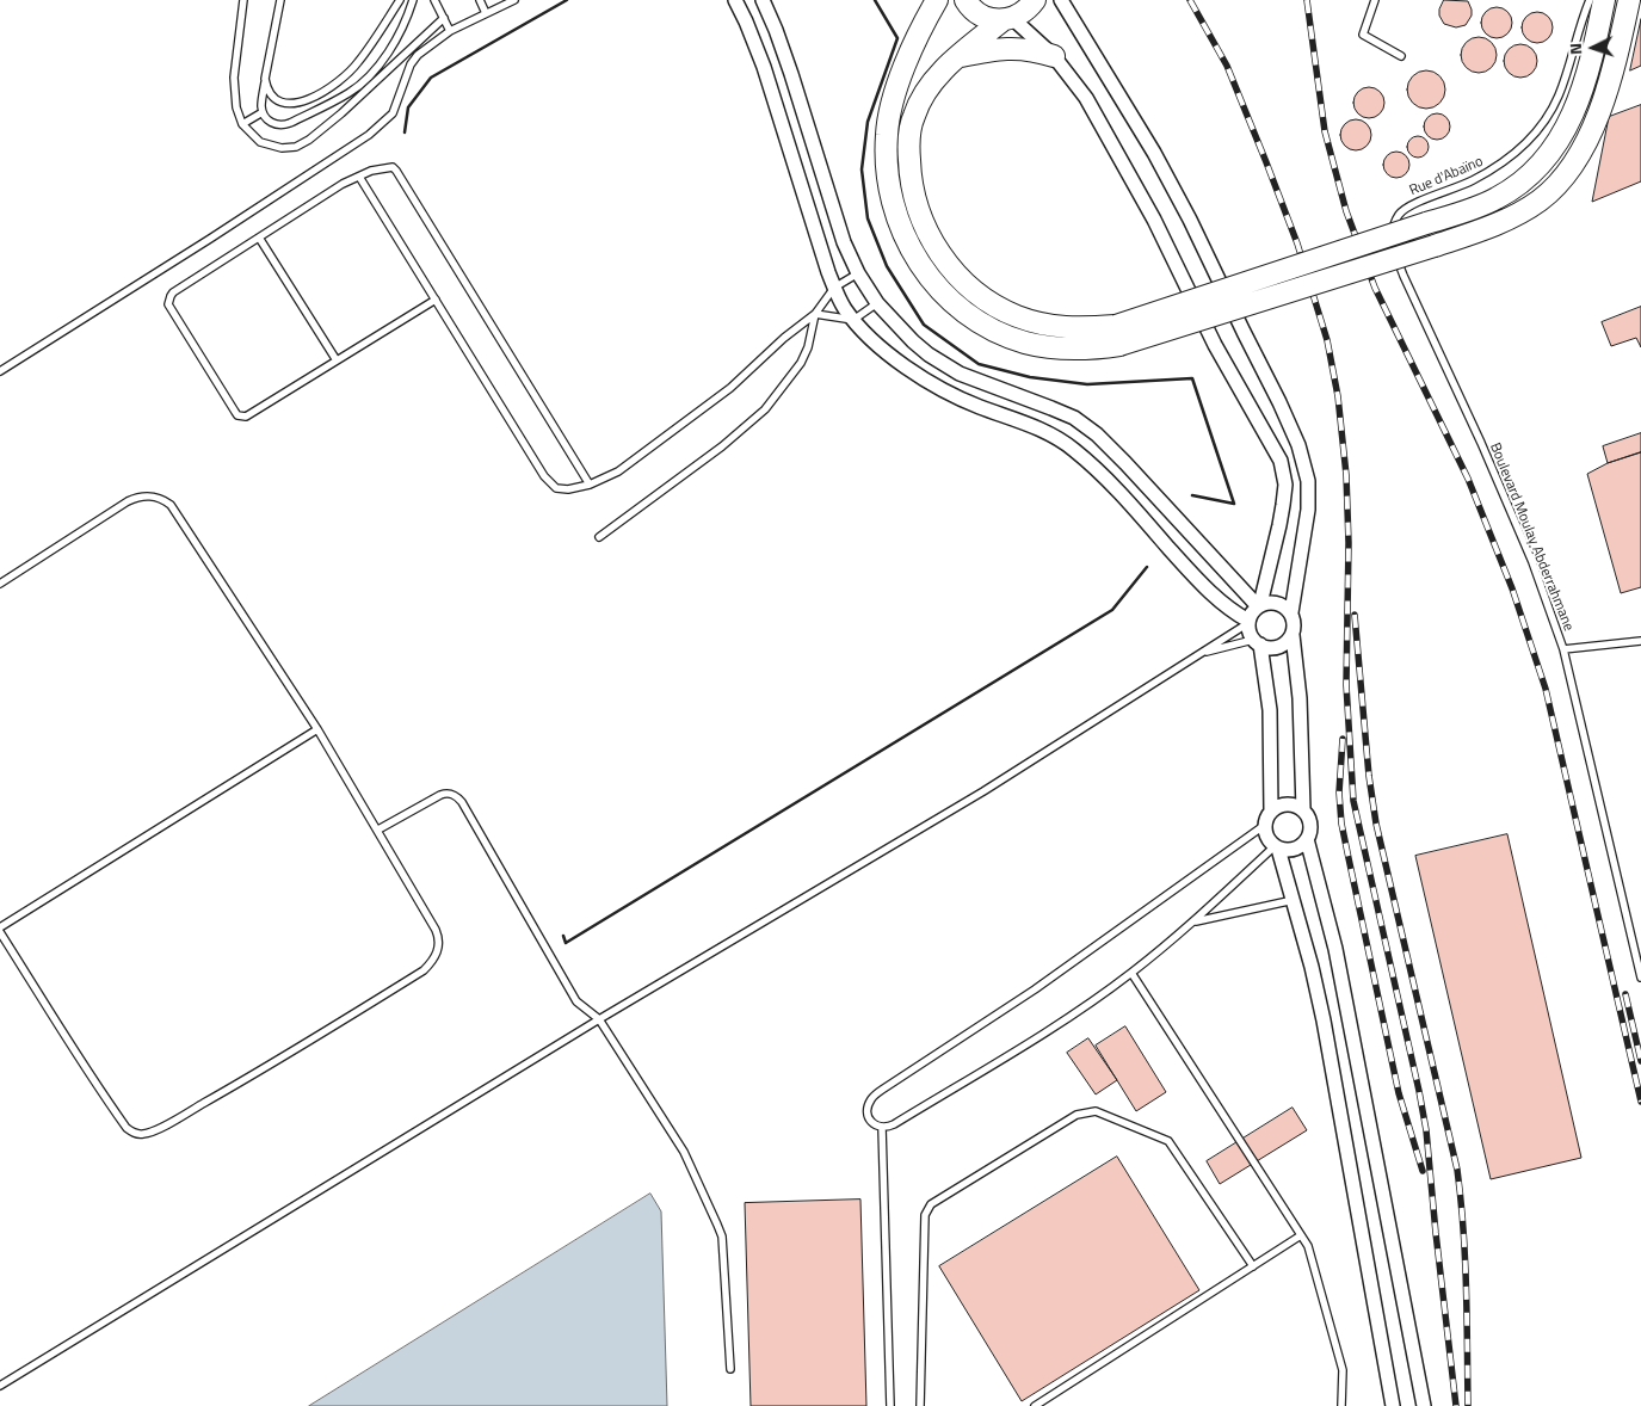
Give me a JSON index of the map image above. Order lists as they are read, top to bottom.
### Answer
{
  "streets": {
    "lane": ["Rue d'Abaïno", "Boulevard Moulay Abderrahmane"]
  },
  "crossings": [
    ["Rue d'Abaïno", "Boulevard Moulay Abderrahmane"]
  ],
  "north": "left"
}
